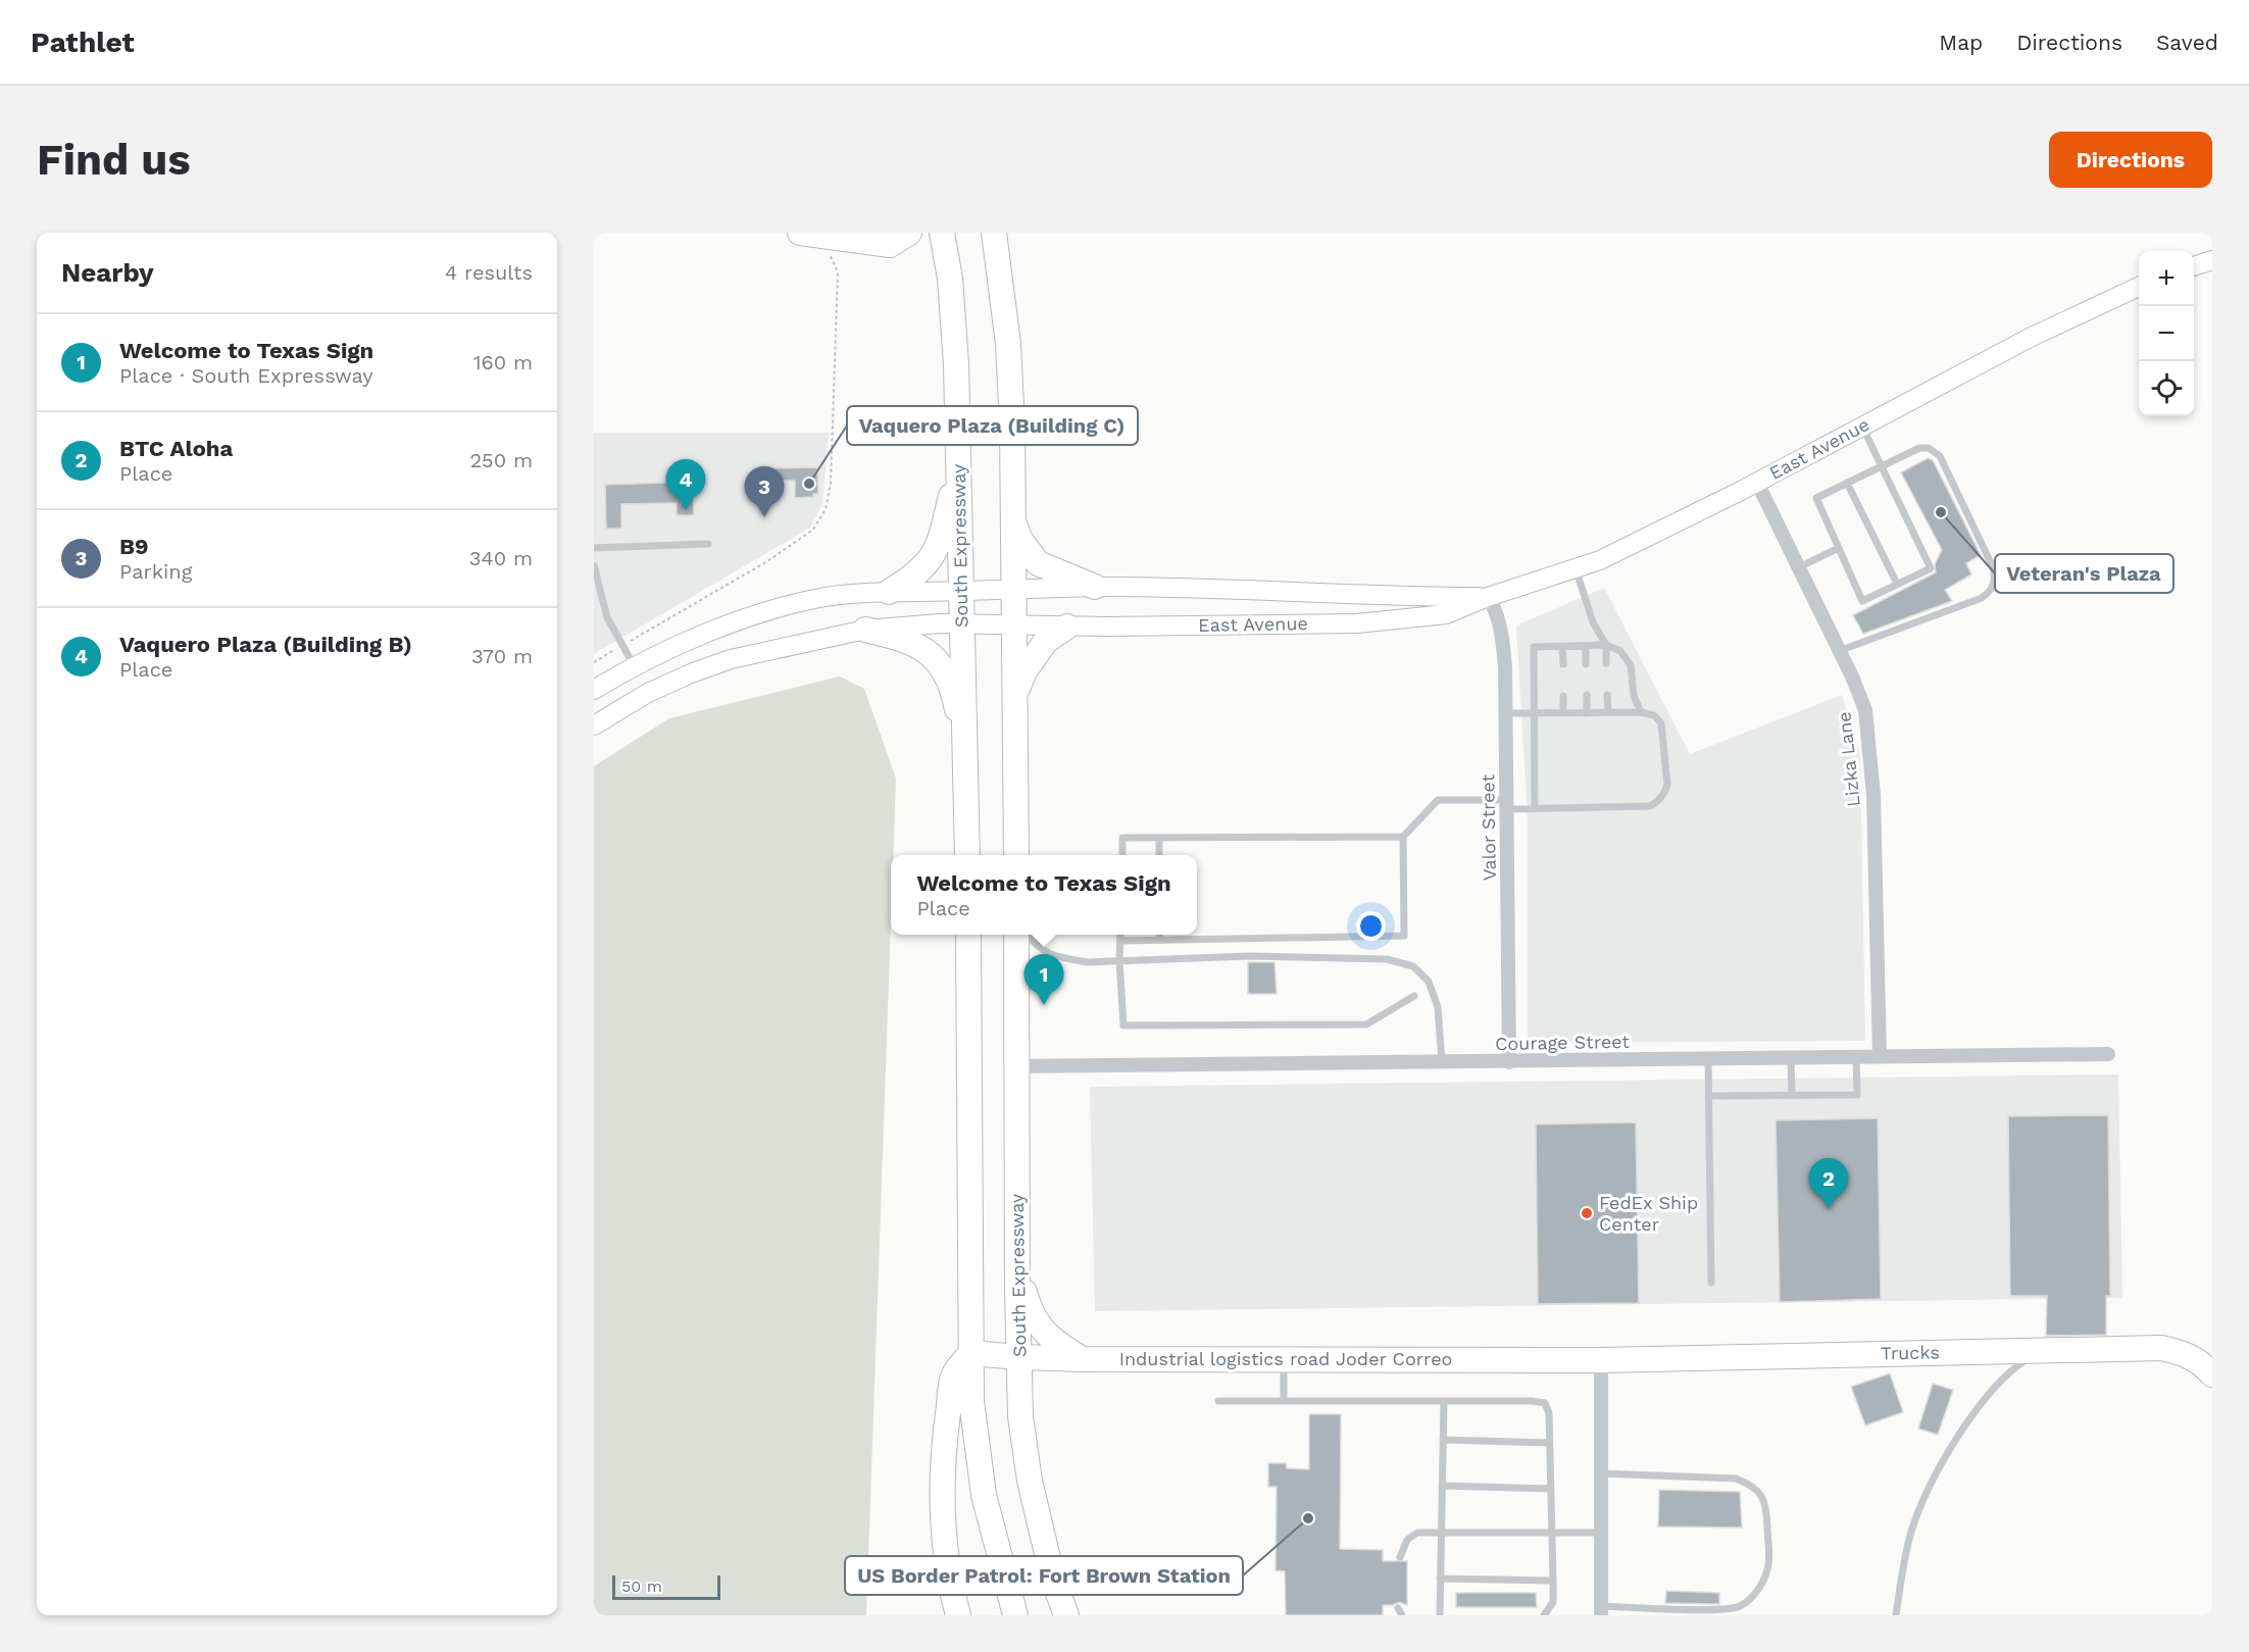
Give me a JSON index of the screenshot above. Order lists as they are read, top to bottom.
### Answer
{
  "streets": {
    "highway": ["South Expressway", "Trucks", "Industrial logistics road Joder Correo"],
    "street": [
      "East Avenue",
      "Lizka Lane",
      "Valor Street",
      "Courage Street"
    ]
  },
  "crossings": [
    ["East Avenue", "South Expressway"],
    ["East Avenue", "Lizka Lane"],
    ["East Avenue", "Valor Street"],
    ["South Expressway", "Courage Street"],
    ["South Expressway", "Industrial logistics road Joder Correo"],
    ["Lizka Lane", "Courage Street"],
    ["Valor Street", "Courage Street"],
    ["Trucks", "Industrial logistics road Joder Correo"]
  ],
  "places": [
    "Vaquero Plaza (Building C)",
    "Veteran's Plaza",
    "FedEx Ship Center",
    "US Border Patrol: Fort Brown Station"
  ],
  "scale_bar": "50 m",
  "page": {
    "header": "Pathlet",
    "nav": ["Map", "Directions", "Saved"],
    "buttons": "Directions",
    "title": "Find us",
    "heading": ["Nearby", "4 results"],
    "map_buttons": ["+", "−"],
    "list": [
      {
        "mark": "1",
        "name": "Welcome to Texas Sign",
        "note": "Place · South Expressway",
        "value": "160 m"
      },
      {
        "mark": "2",
        "name": "BTC Aloha",
        "note": "Place",
        "value": "250 m"
      },
      {
        "mark": "3",
        "name": "B9",
        "note": "Parking",
        "value": "340 m"
      },
      {
        "mark": "4",
        "name": "Vaquero Plaza (Building B)",
        "note": "Place",
        "value": "370 m"
      }
    ],
    "pins": [
      "4",
      "3",
      "1",
      "2"
    ],
    "popup": ["Welcome to Texas Sign", "Place"],
    "scale": "50 m"
  }
}
